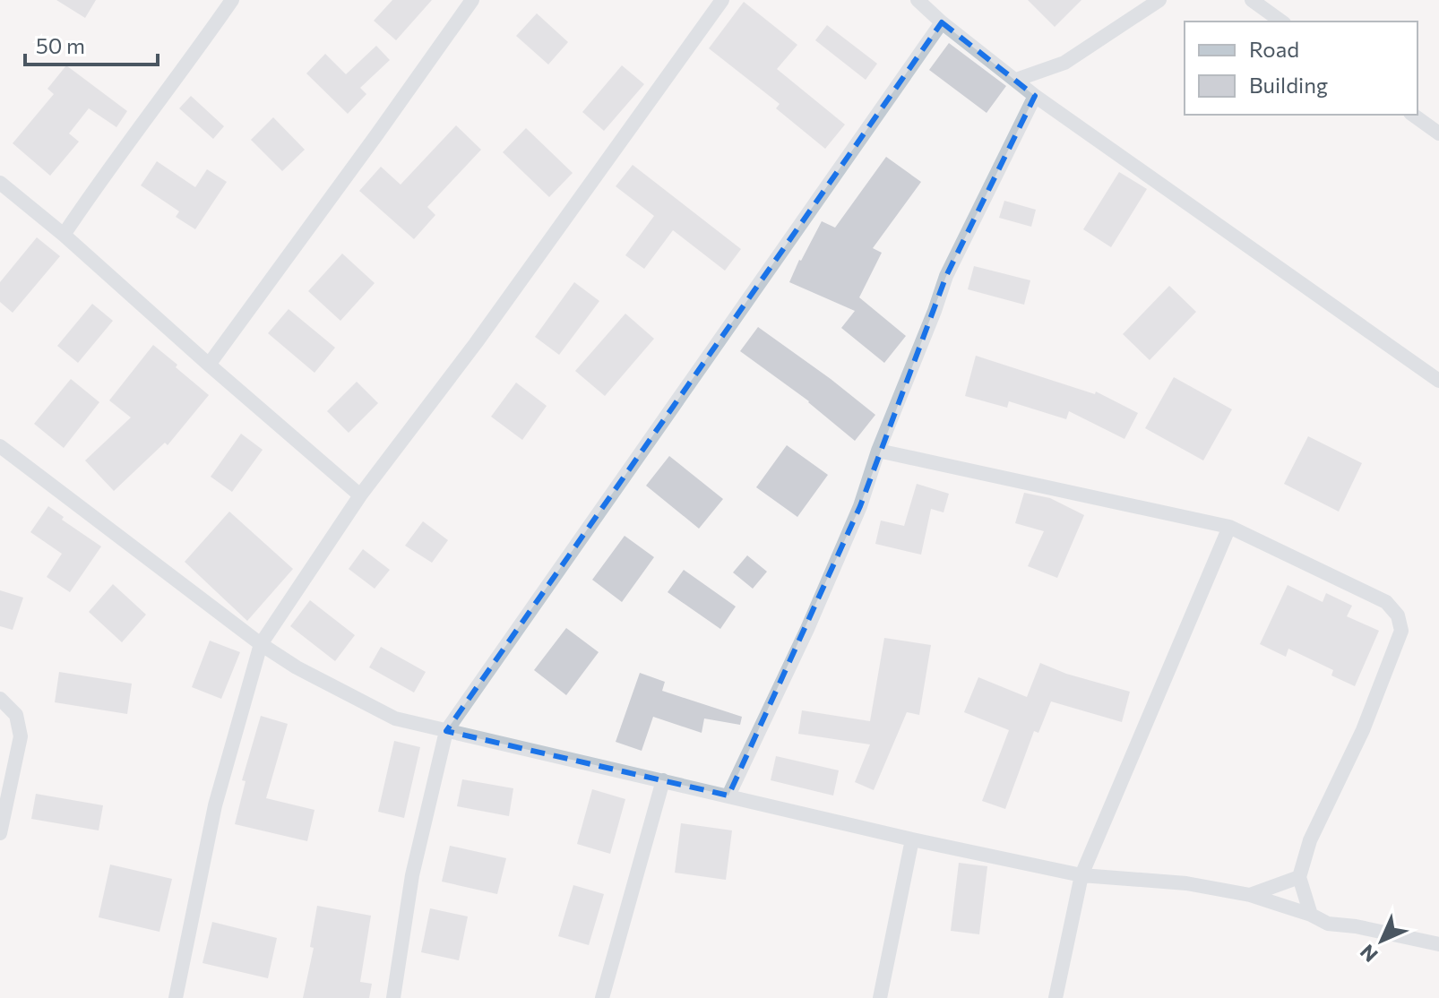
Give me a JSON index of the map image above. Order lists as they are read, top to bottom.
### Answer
{
  "legend": ["Road", "Building"],
  "scale_bar": "50 m",
  "north": "bottom left"
}
